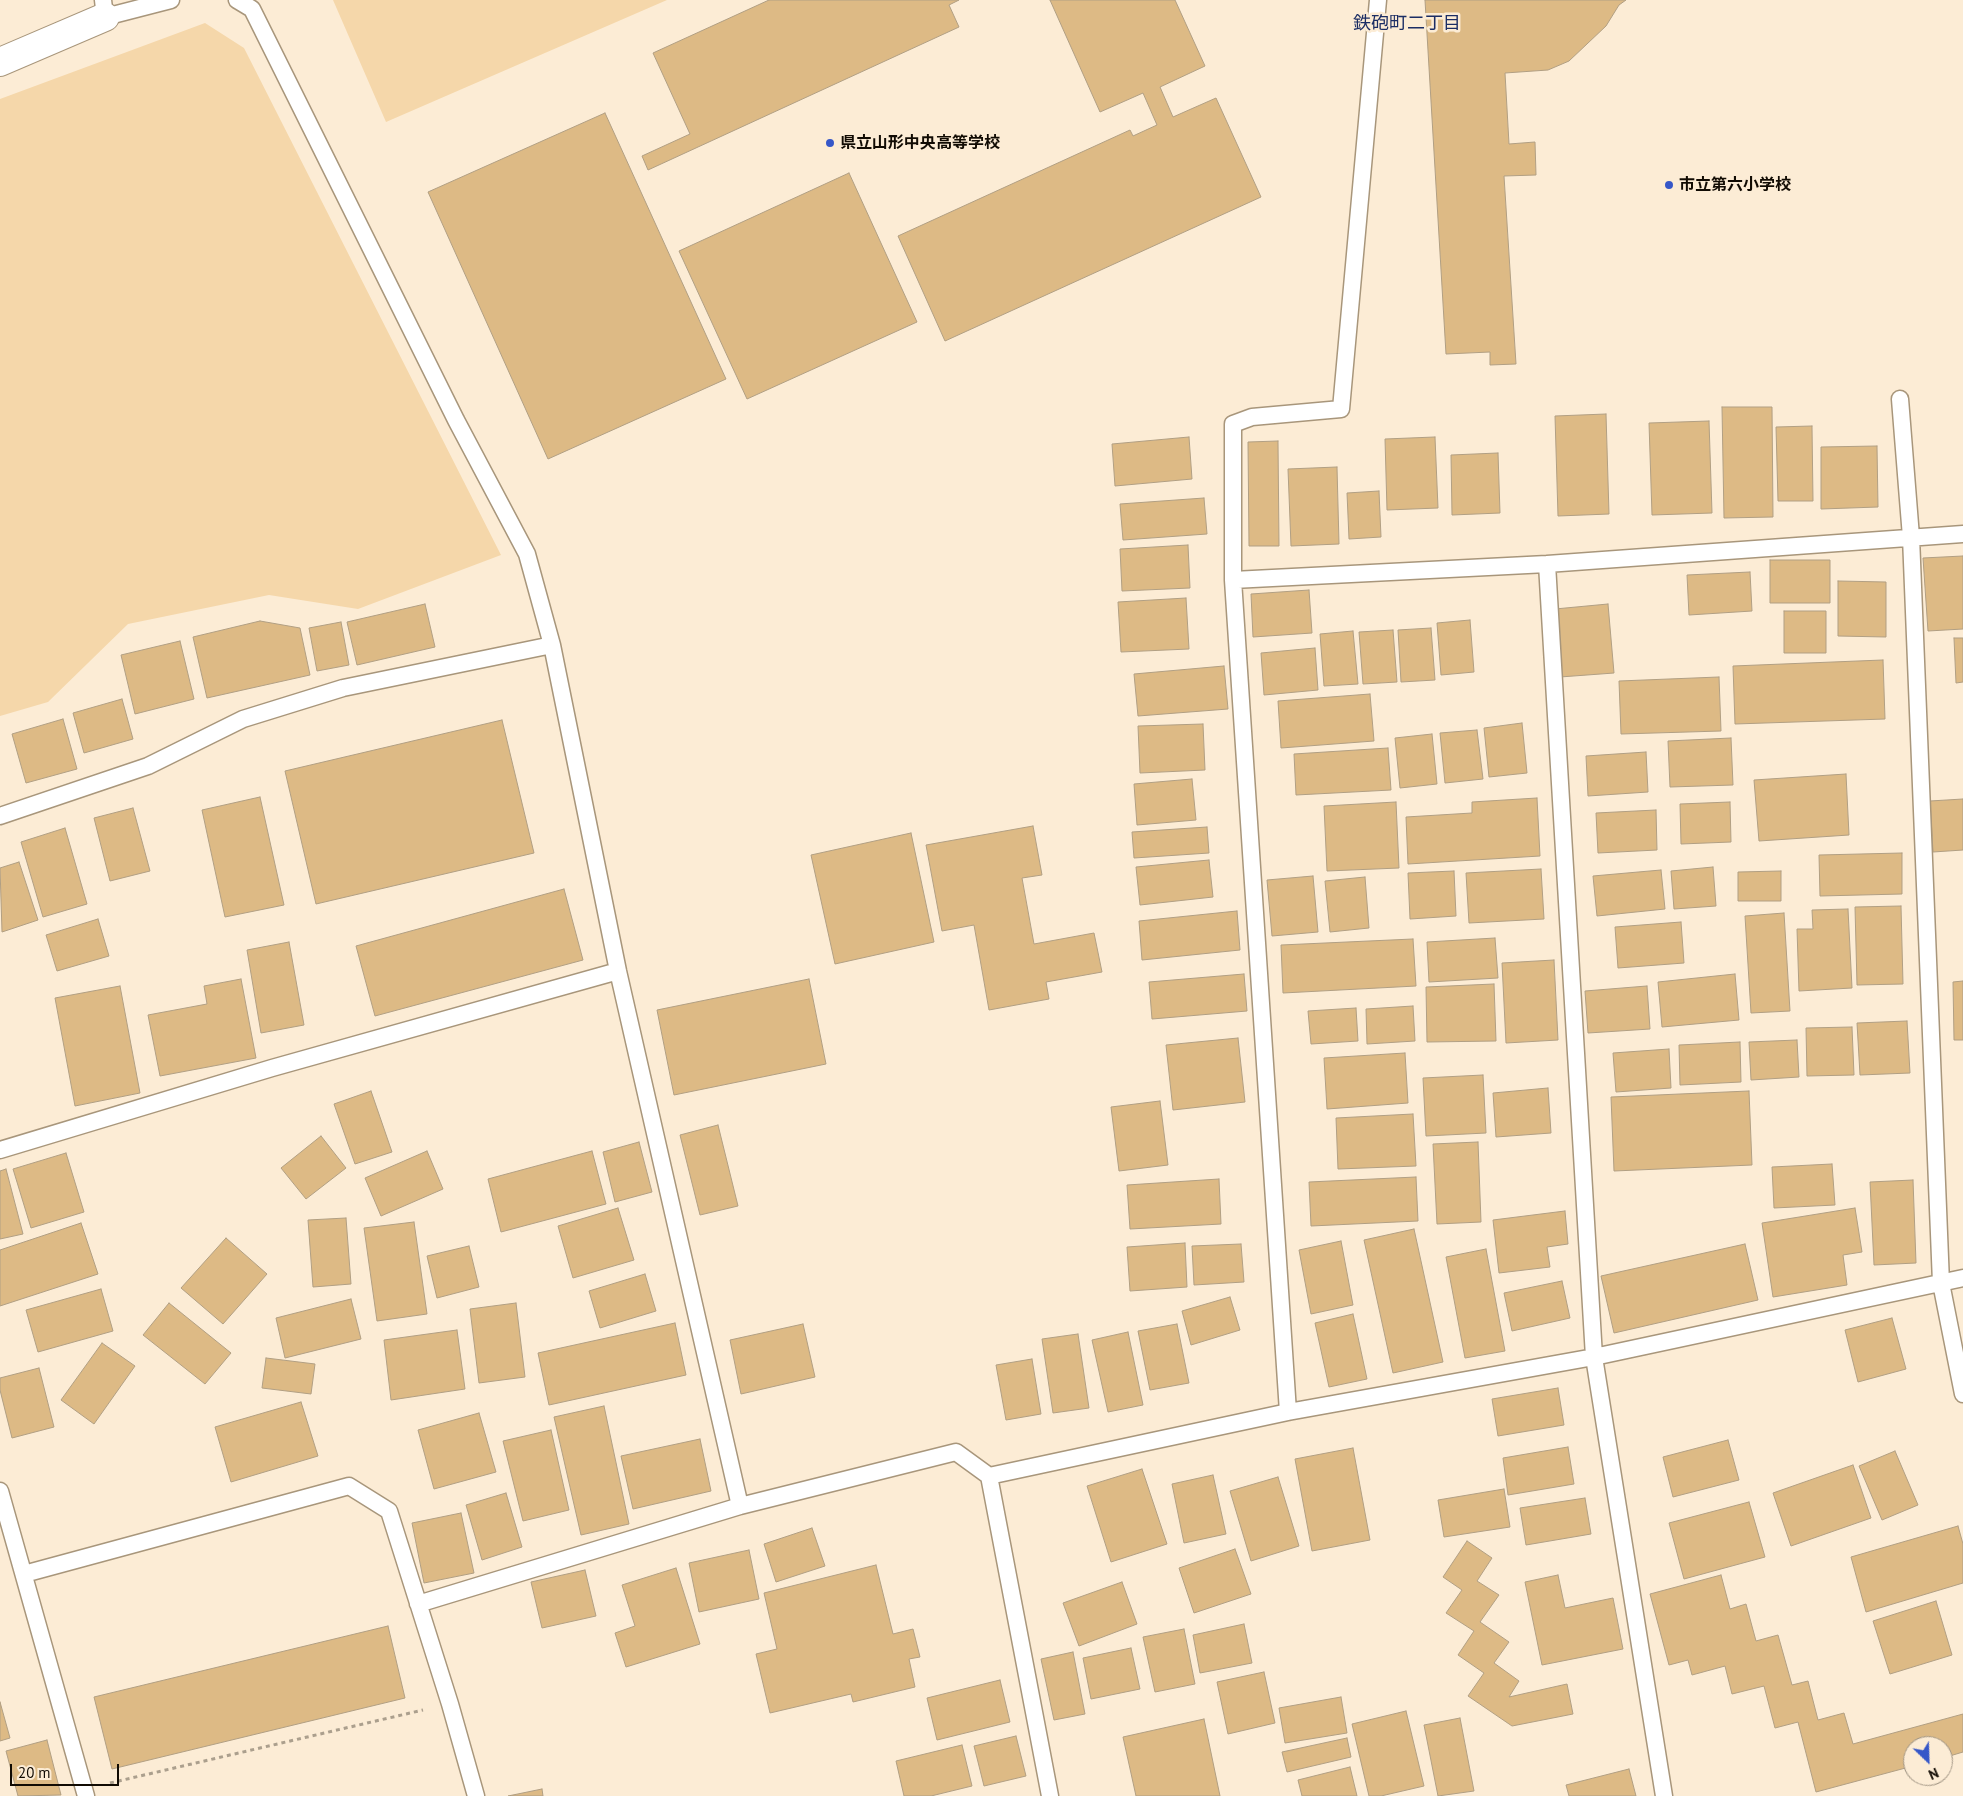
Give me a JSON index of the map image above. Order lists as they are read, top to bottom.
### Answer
{
  "districts": ["鉄砲町二丁目"],
  "places": ["県立山形中央高等学校", "市立第六小学校"],
  "scale_bar": "20 m",
  "north": "bottom right"
}
